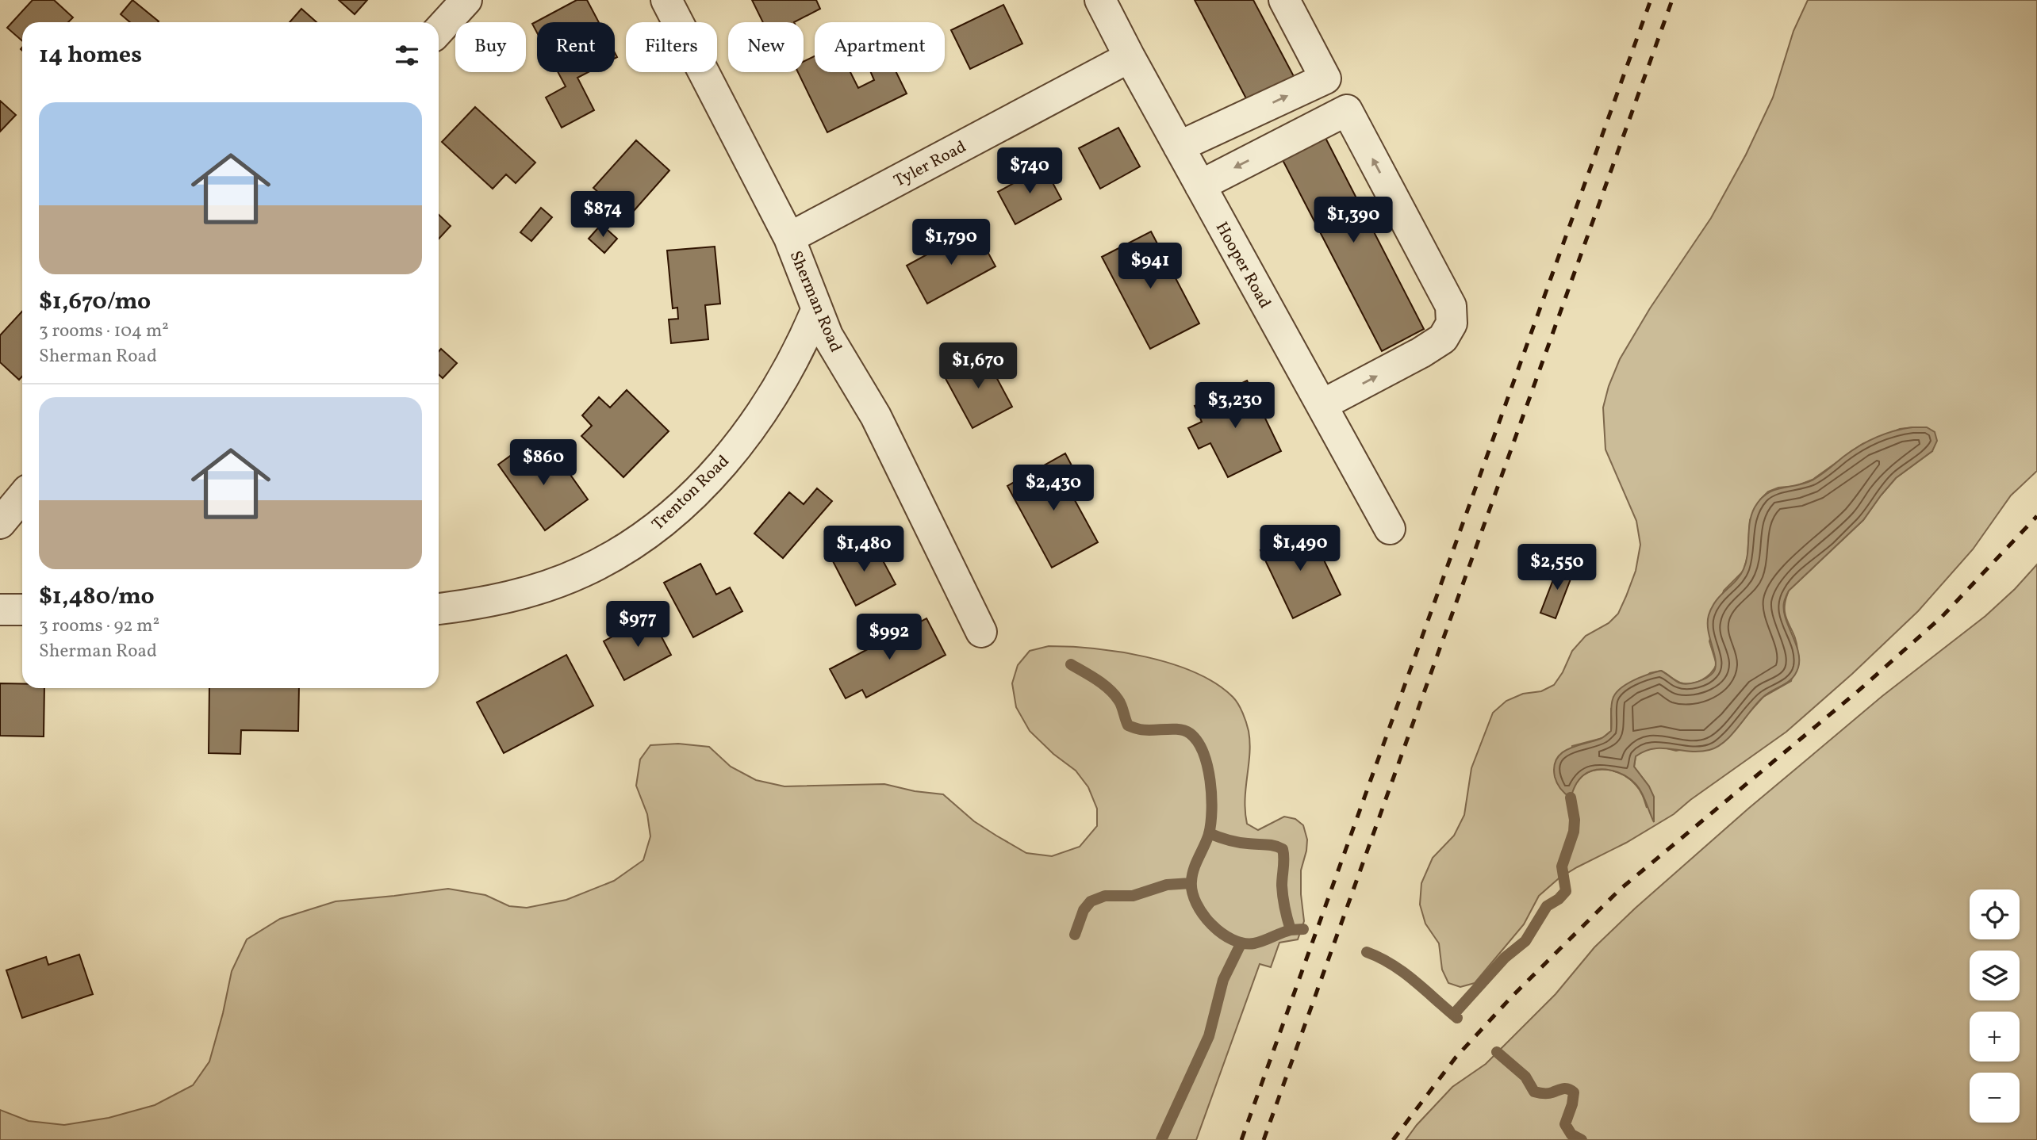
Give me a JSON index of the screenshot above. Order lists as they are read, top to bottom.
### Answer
{
  "streets": {
    "street": [
      "Tyler Road",
      "Hooper Road",
      "Sherman Road",
      "Trenton Road"
    ]
  },
  "crossings": [
    ["Tyler Road", "Hooper Road"],
    ["Tyler Road", "Sherman Road"],
    ["Sherman Road", "Trenton Road"]
  ],
  "page": {
    "chip": [
      "Buy",
      "Rent",
      "Filters",
      "New",
      "Apartment"
    ],
    "heading": "14 homes",
    "list": [
      {
        "name": "$1,670/mo",
        "note": "3 rooms · 104 m² · Sherman Road"
      },
      {
        "name": "$1,480/mo",
        "note": "3 rooms · 92 m² · Sherman Road"
      }
    ],
    "price": [
      "$740",
      "$874",
      "$1,390",
      "$1,790",
      "$941",
      "$1,670",
      "$3,230",
      "$860",
      "$2,430",
      "$1,490",
      "$1,480",
      "$2,550",
      "$977",
      "$992"
    ],
    "map_buttons": ["+", "−"]
  }
}
